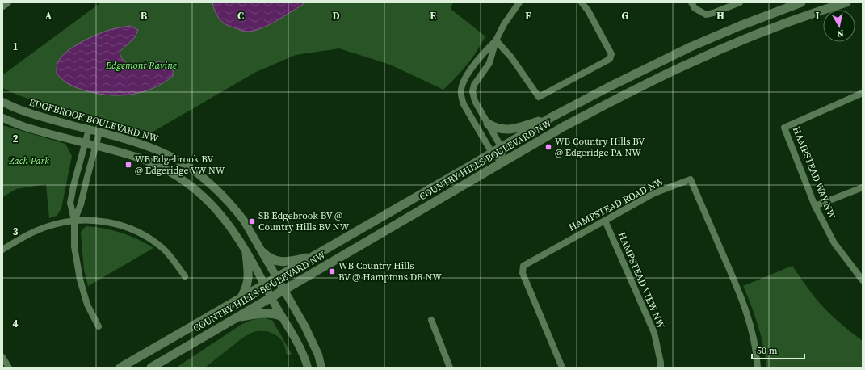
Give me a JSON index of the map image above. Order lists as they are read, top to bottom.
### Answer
{
  "streets": {
    "main road": ["COUNTRY HILLS BOULEVARD NW"],
    "street": [
      "EDGEBROOK BOULEVARD NW",
      "HAMPSTEAD WAY NW",
      "HAMPSTEAD ROAD NW",
      "HAMPSTEAD VIEW NW"
    ]
  },
  "crossings": [
    ["EDGEBROOK BOULEVARD NW", "COUNTRY HILLS BOULEVARD NW"],
    ["HAMPSTEAD ROAD NW", "HAMPSTEAD VIEW NW"]
  ],
  "parks": ["Edgemont Ravine", "Zach Park"],
  "places": {
    "transit": [
      "WB Country Hills BV @ Edgeridge PA NW",
      "WB Edgebrook BV @ Edgeridge VW NW",
      "SB Edgebrook BV @ Country Hills BV NW",
      "WB Country Hills BV @ Hamptons DR NW"
    ]
  },
  "scale_bar": "50 m",
  "north": "bottom",
  "grid": {
    "columns": [
      "A",
      "B",
      "C",
      "D",
      "E",
      "F",
      "G",
      "H",
      "I"
    ],
    "rows": [
      "1",
      "2",
      "3",
      "4"
    ]
  }
}
